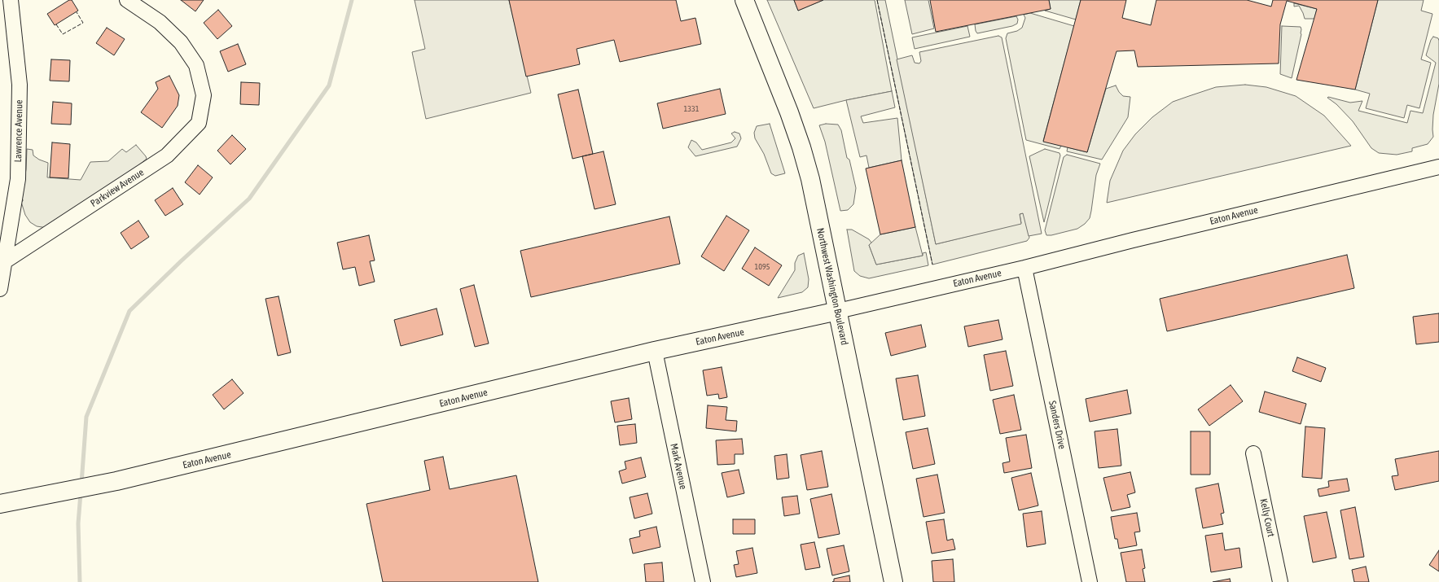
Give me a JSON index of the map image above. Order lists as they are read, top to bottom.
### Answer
{
  "streets": {
    "main road": ["Eaton Avenue", "Northwest Washington Boulevard"],
    "street": [
      "Lawrence Avenue",
      "Parkview Avenue",
      "Sanders Drive",
      "Mark Avenue",
      "Kelly Court"
    ]
  },
  "crossings": [
    ["Lawrence Avenue", "Parkview Avenue"],
    ["Eaton Avenue", "Northwest Washington Boulevard"],
    ["Eaton Avenue", "Sanders Drive"],
    ["Eaton Avenue", "Mark Avenue"]
  ],
  "house_numbers": ["1331", "1095"]
}
